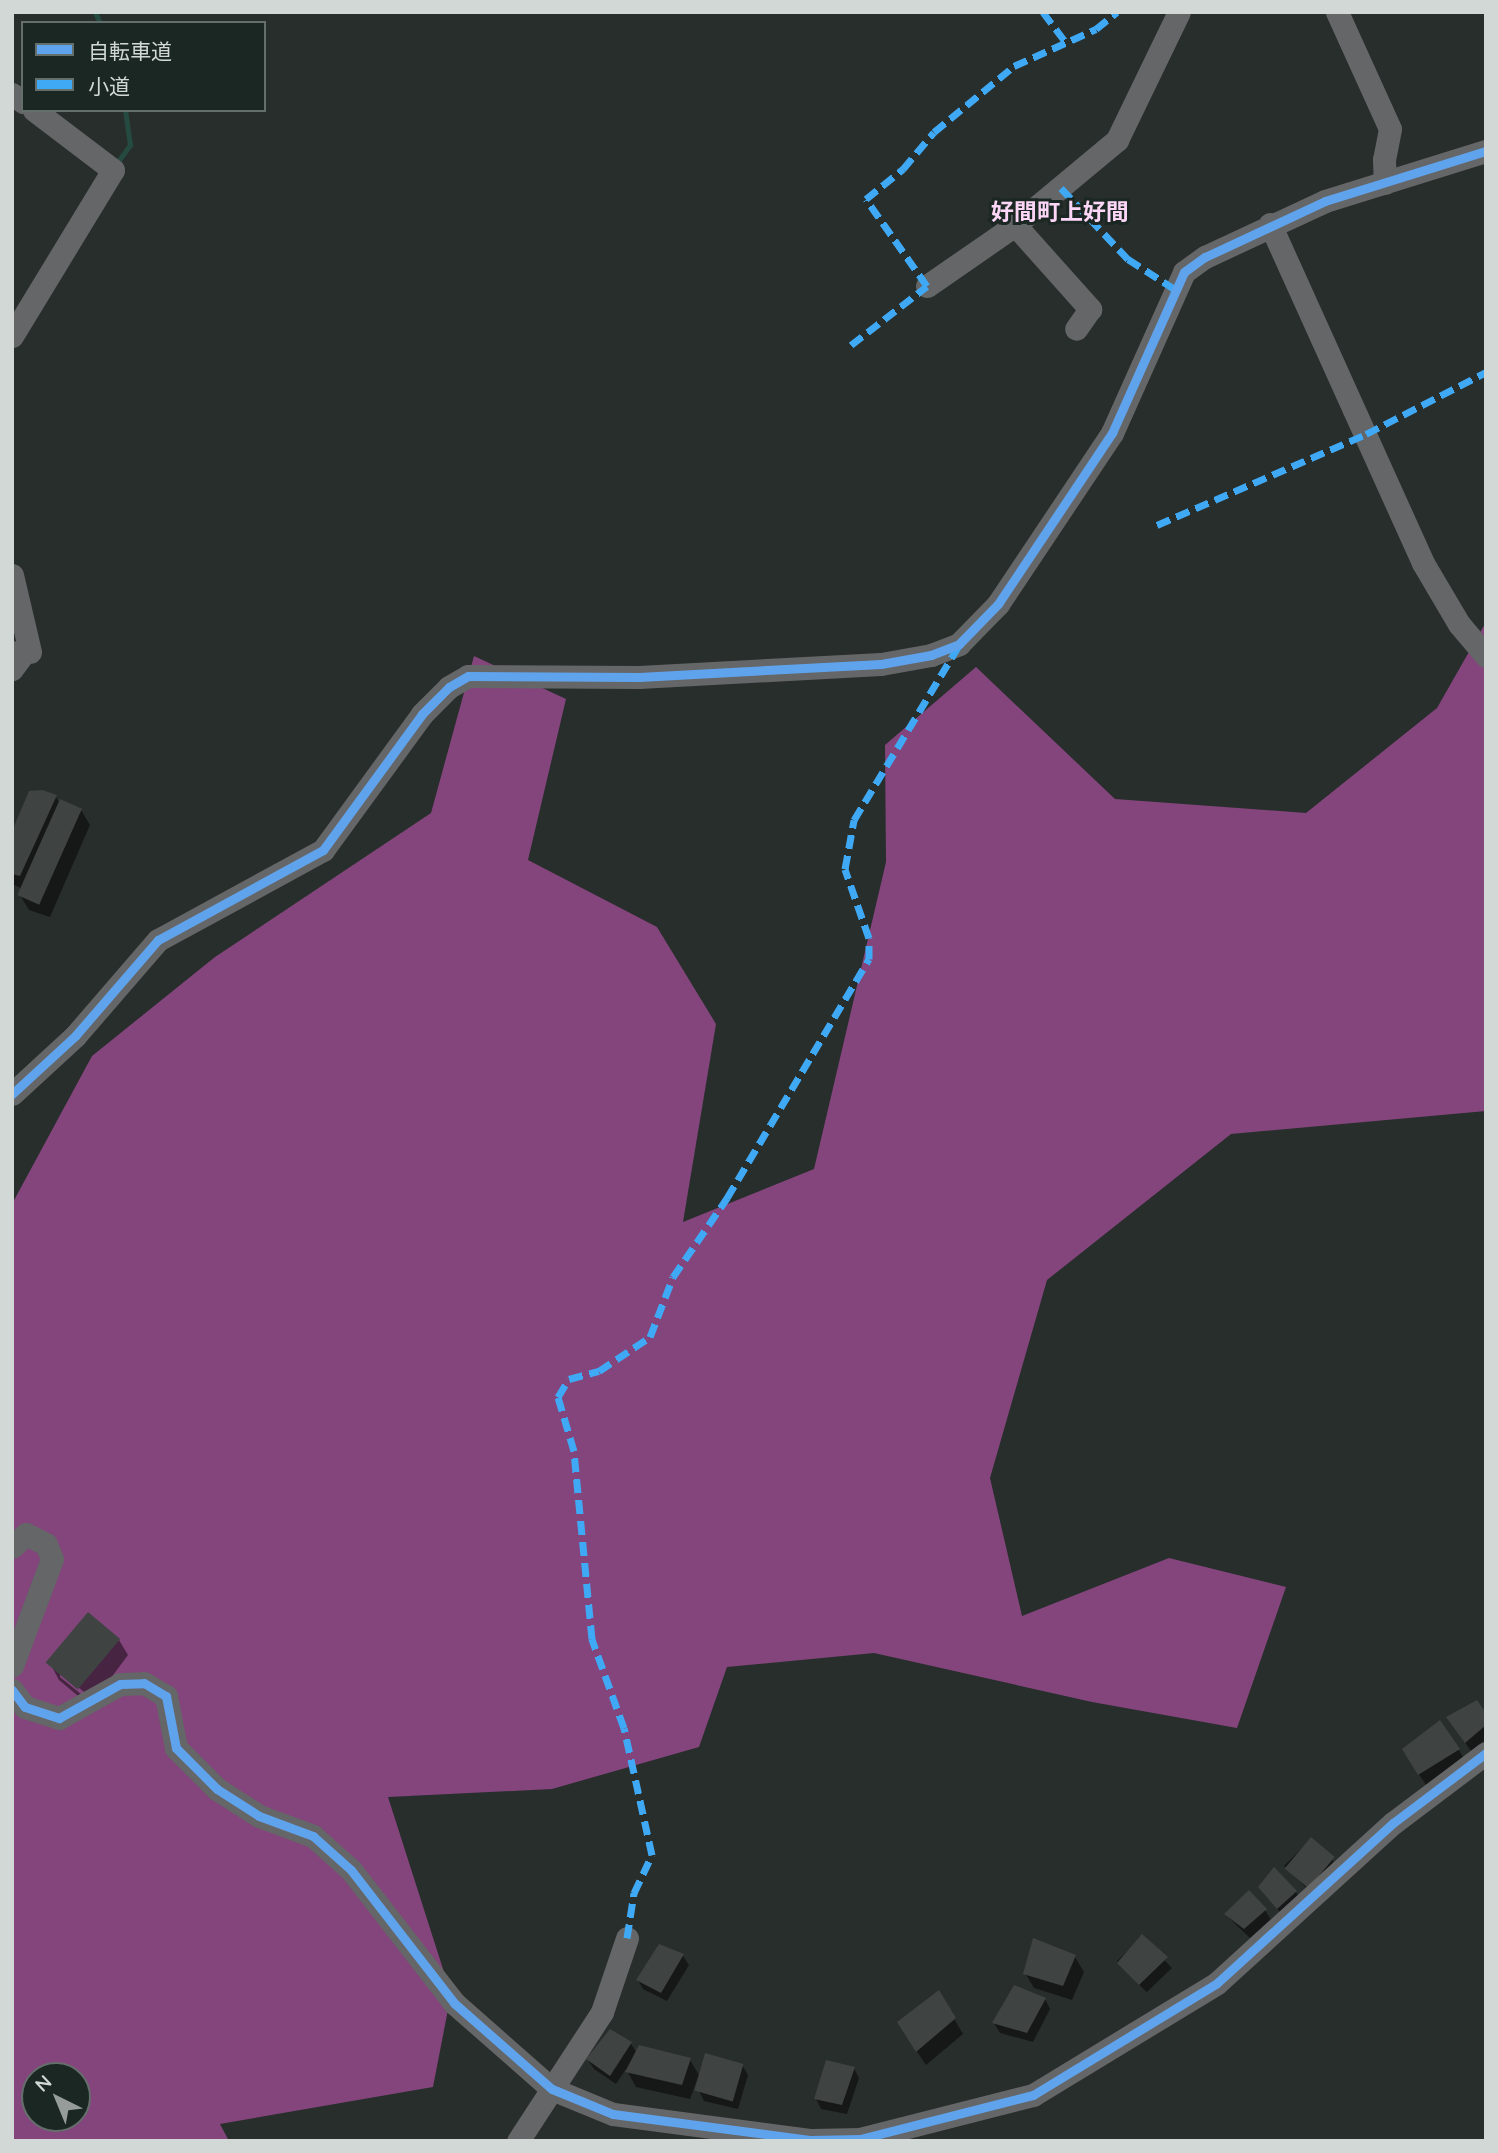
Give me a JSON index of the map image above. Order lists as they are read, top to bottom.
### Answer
{
  "districts": ["好間町上好間"],
  "legend": ["自転車道", "小道"],
  "north": "top left"
}
